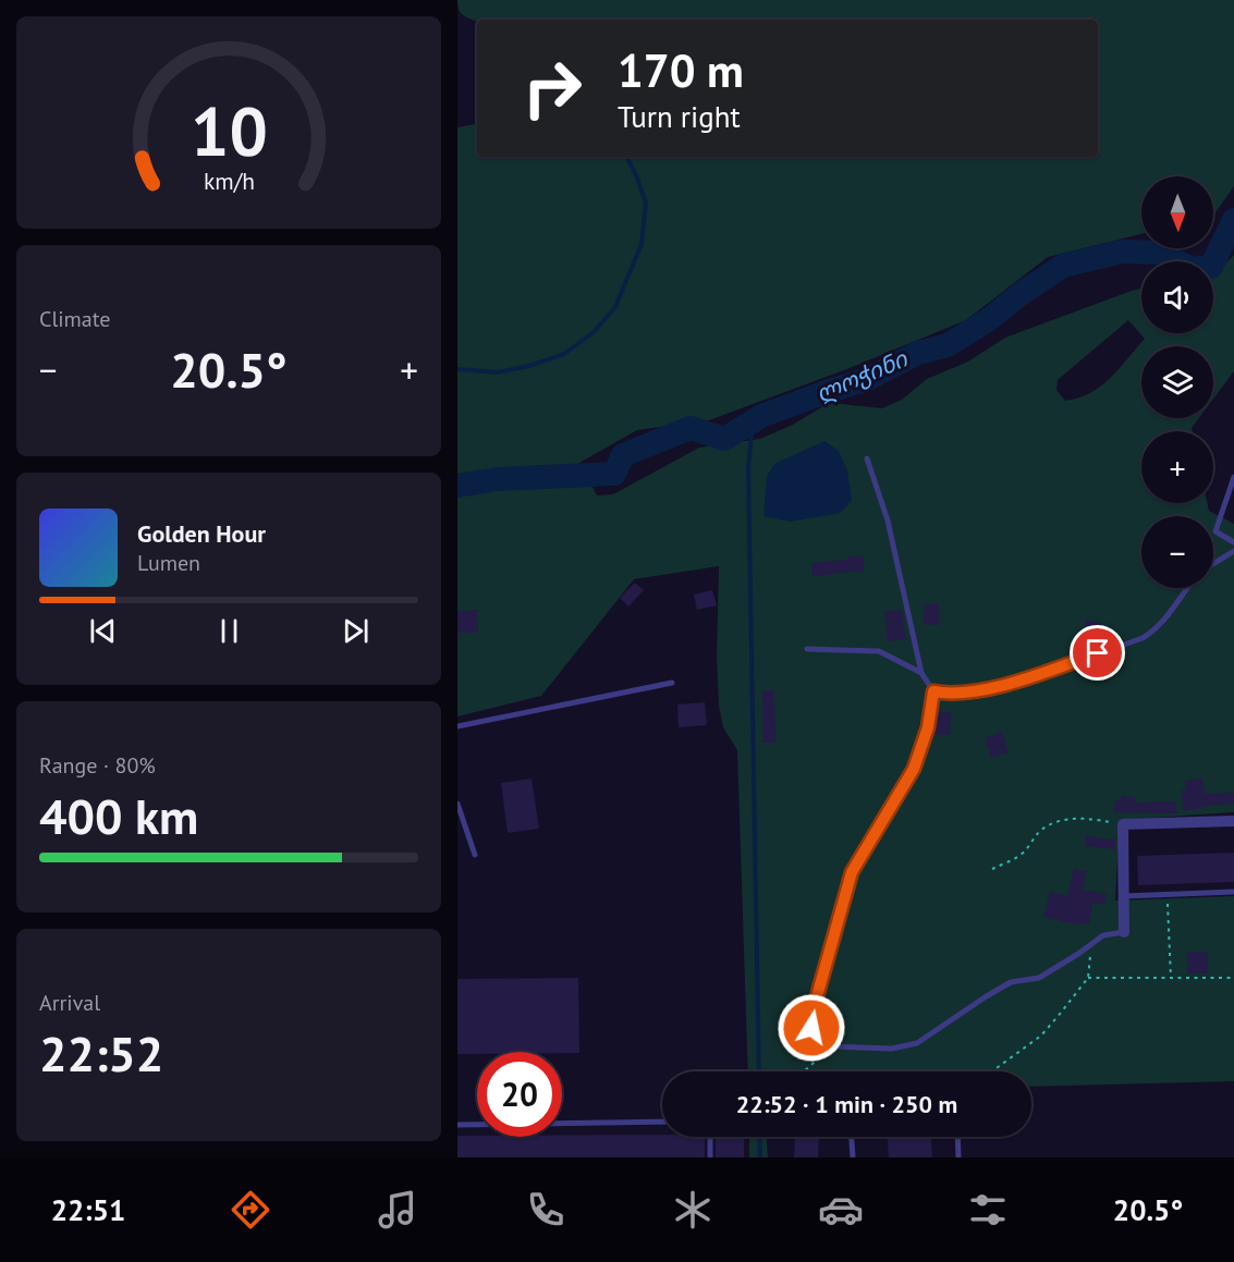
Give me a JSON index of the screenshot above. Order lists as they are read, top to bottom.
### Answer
{
  "water": ["ლოჭინი"],
  "north": "bottom",
  "page": {
    "turn": ["170 m", "Turn right"],
    "map_buttons": ["+", "−"],
    "tile": [
      "Climate",
      ["Range · 80%", "400 km"],
      ["Arrival", "22:52"]
    ],
    "heat": ["−", "20.5°", "+"],
    "song": ["Golden Hour", "Lumen"],
    "limit": "20",
    "trip": "22:52 · 1 min · 250 m",
    "tabs": ["22:51", "20.5°"],
    "gauge": ["10", "km/h"]
  }
}
